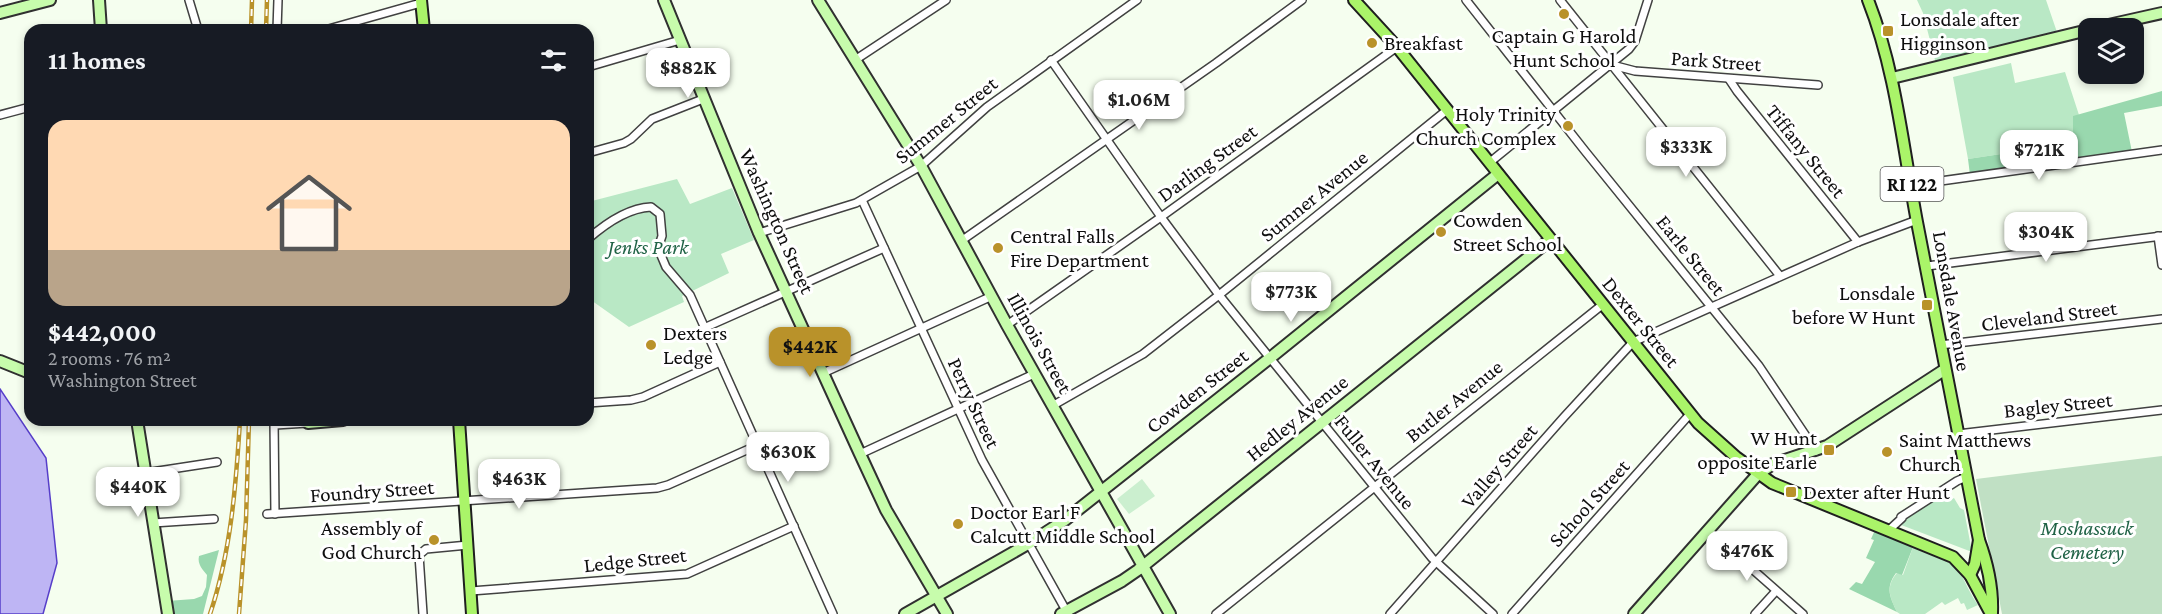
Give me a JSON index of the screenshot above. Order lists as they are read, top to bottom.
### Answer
{
  "streets": {
    "main road": ["RI 122", "Lonsdale Avenue", "Dexter Street"],
    "street": [
      "Park Street",
      "Summer Street",
      "Tiffany Street",
      "Darling Street",
      "Sumner Avenue",
      "Washington Street",
      "Earle Street",
      "Cleveland Street",
      "Illinois Street",
      "Cowden Street",
      "Butler Avenue",
      "Perry Street",
      "Bagley Street",
      "Hedley Avenue",
      "Fuller Avenue",
      "Valley Street",
      "Foundry Street",
      "School Street",
      "Ledge Street"
    ]
  },
  "crossings": [
    ["Park Street", "Tiffany Street"],
    ["Summer Street", "Washington Street"],
    ["Summer Street", "Illinois Street"],
    ["Summer Street", "Perry Street"],
    ["Summer Street", "Fuller Avenue"],
    ["Darling Street", "Dexter Street"],
    ["Darling Street", "Illinois Street"],
    ["Darling Street", "Fuller Avenue"],
    ["Sumner Avenue", "Dexter Street"],
    ["Sumner Avenue", "Illinois Street"],
    ["Sumner Avenue", "Fuller Avenue"],
    ["Washington Street", "Cowden Street"],
    ["Lonsdale Avenue", "Cleveland Street"],
    ["Lonsdale Avenue", "Dexter Street"],
    ["Lonsdale Avenue", "Bagley Street"],
    ["Dexter Street", "Cowden Street"],
    ["Dexter Street", "Butler Avenue"],
    ["Dexter Street", "Hedley Avenue"],
    ["Dexter Street", "Valley Street"],
    ["Dexter Street", "School Street"],
    ["Illinois Street", "Cowden Street"],
    ["Illinois Street", "Hedley Avenue"],
    ["Cowden Street", "Perry Street"],
    ["Cowden Street", "Fuller Avenue"],
    ["Butler Avenue", "Fuller Avenue"],
    ["Perry Street", "Hedley Avenue"],
    ["Hedley Avenue", "Fuller Avenue"],
    ["Fuller Avenue", "Valley Street"]
  ],
  "parks": ["Jenks Park", "Moshassuck Cemetery"],
  "places": {
    "other": [
      "Captain G Harold Hunt School",
      "Breakfast",
      "Holy Trinity Church Complex",
      "Cowden Street School",
      "Central Falls Fire Department",
      "Dexters Ledge",
      "Saint Matthews Church",
      "Doctor Earl F Calcutt Middle School",
      "Assembly of God Church"
    ],
    "transit": [
      "Lonsdale after Higginson",
      "Lonsdale before W Hunt",
      "W Hunt opposite Earle",
      "Dexter after Hunt"
    ]
  },
  "page": {
    "heading": "11 homes",
    "price": [
      "$882K",
      "$1.06M",
      "$333K",
      "$721K",
      "$304K",
      "$773K",
      "$442K",
      "$630K",
      "$463K",
      "$440K",
      "$476K"
    ],
    "list": [
      {
        "name": "$442,000",
        "note": "2 rooms · 76 m² · Washington Street"
      }
    ]
  }
}
